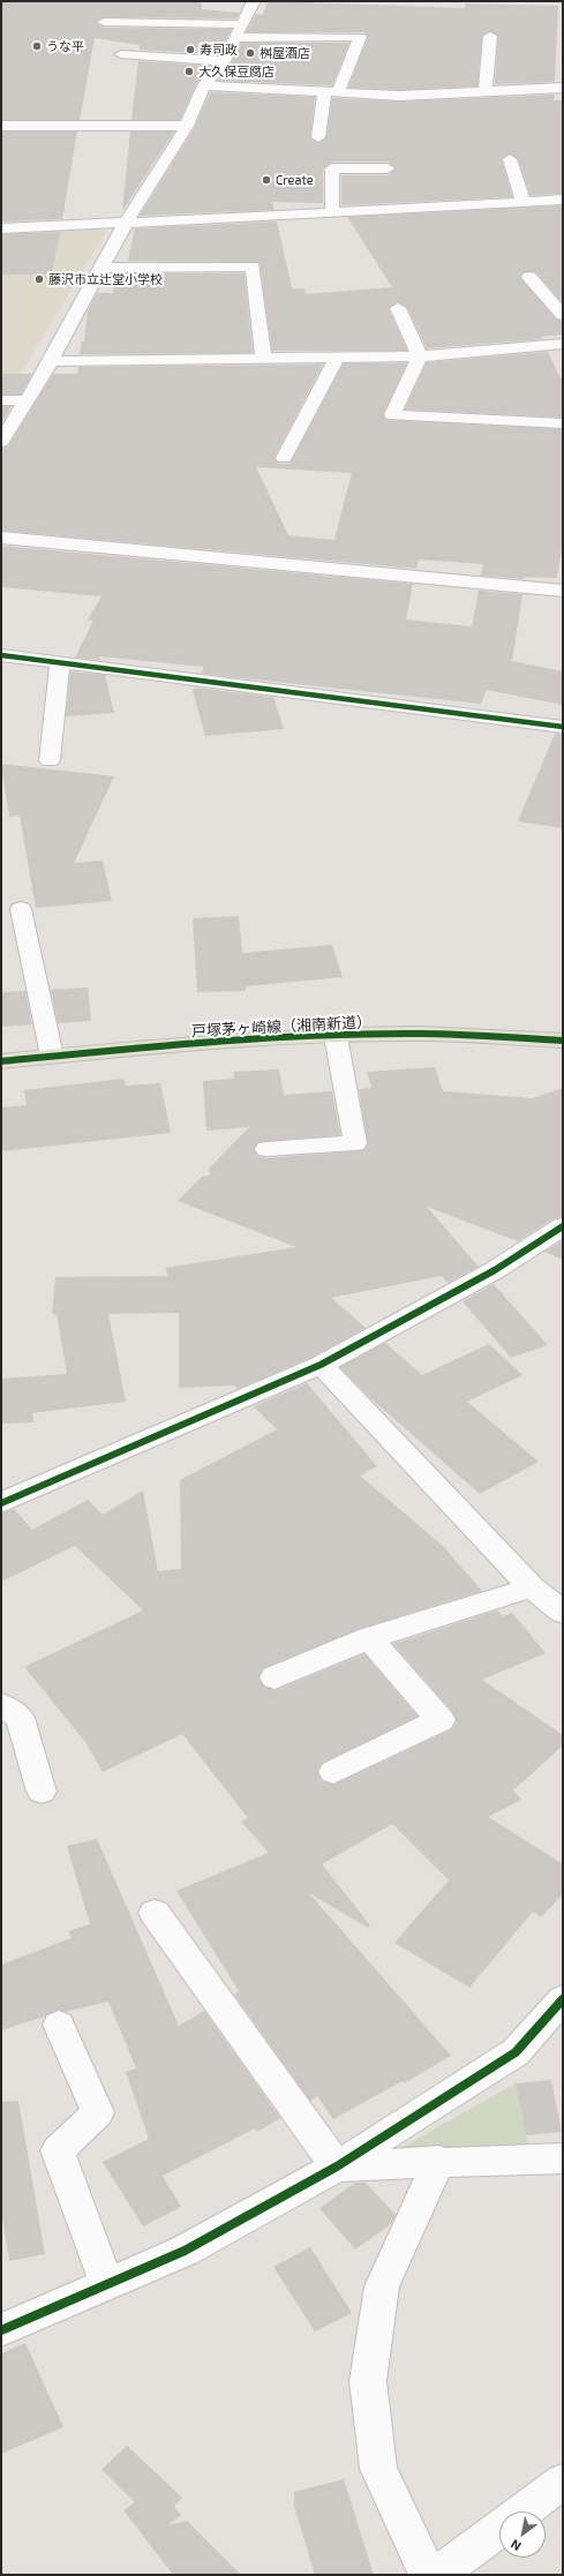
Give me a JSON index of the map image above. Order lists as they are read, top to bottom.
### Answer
{
  "streets": {
    "main road": ["戸塚茅ヶ崎線（湘南新道）"]
  },
  "places": [
    "うな平",
    "寿司政",
    "桝屋酒店",
    "大久保豆腐店",
    "Create",
    "藤沢市立辻堂小学校"
  ],
  "north": "bottom left"
}
